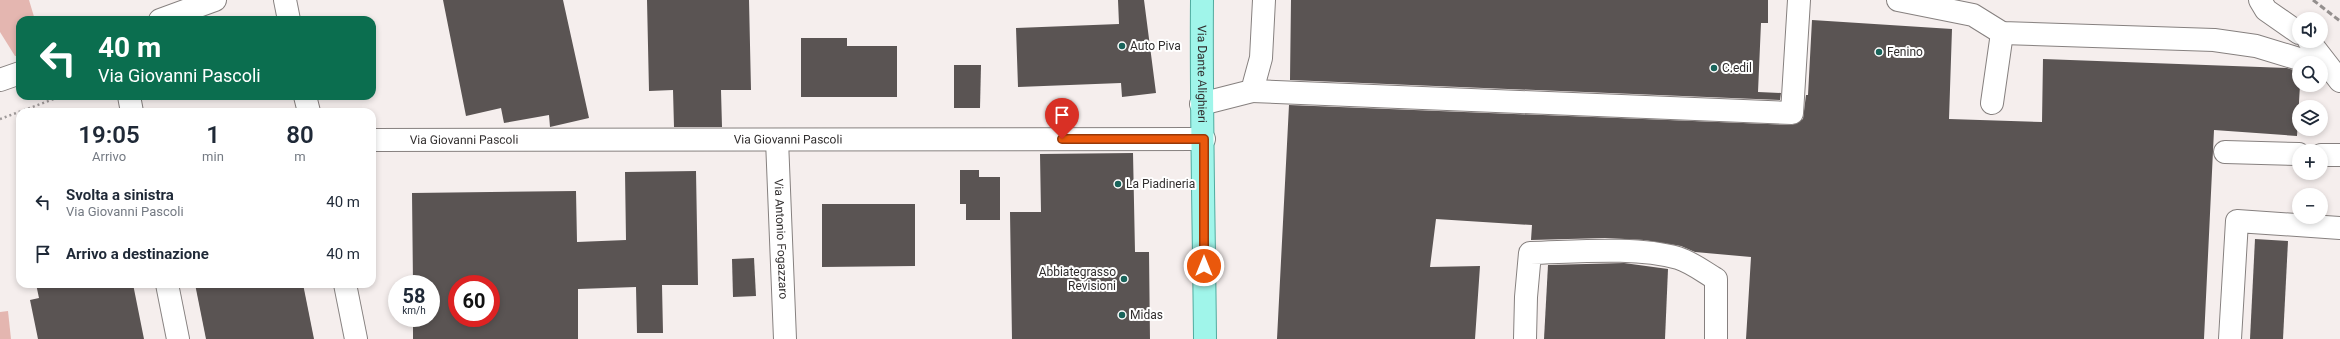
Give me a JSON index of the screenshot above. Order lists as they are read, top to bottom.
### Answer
{
  "streets": {
    "main road": ["Via Dante Alighieri"],
    "street": ["Via Giovanni Pascoli", "Via Antonio Fogazzaro"]
  },
  "crossings": [
    ["Via Dante Alighieri", "Via Giovanni Pascoli"],
    ["Via Giovanni Pascoli", "Via Antonio Fogazzaro"]
  ],
  "places": [
    "Auto Piva",
    "Fenino",
    "C.edil",
    "La Piadineria",
    "Abbiategrasso Revisioni",
    "Midas"
  ],
  "page": {
    "map_buttons": ["+", "−"],
    "turn": ["40 m", "Via Giovanni Pascoli"],
    "eta": [
      "19:05",
      "Arrivo",
      "1",
      "min",
      "80",
      "m"
    ],
    "list": [
      {
        "name": "Svolta a sinistra",
        "note": "Via Giovanni Pascoli",
        "value": "40 m"
      },
      {
        "name": "Arrivo a destinazione",
        "value": "40 m"
      }
    ],
    "speed": "58 km/h",
    "limit": "60"
  }
}
